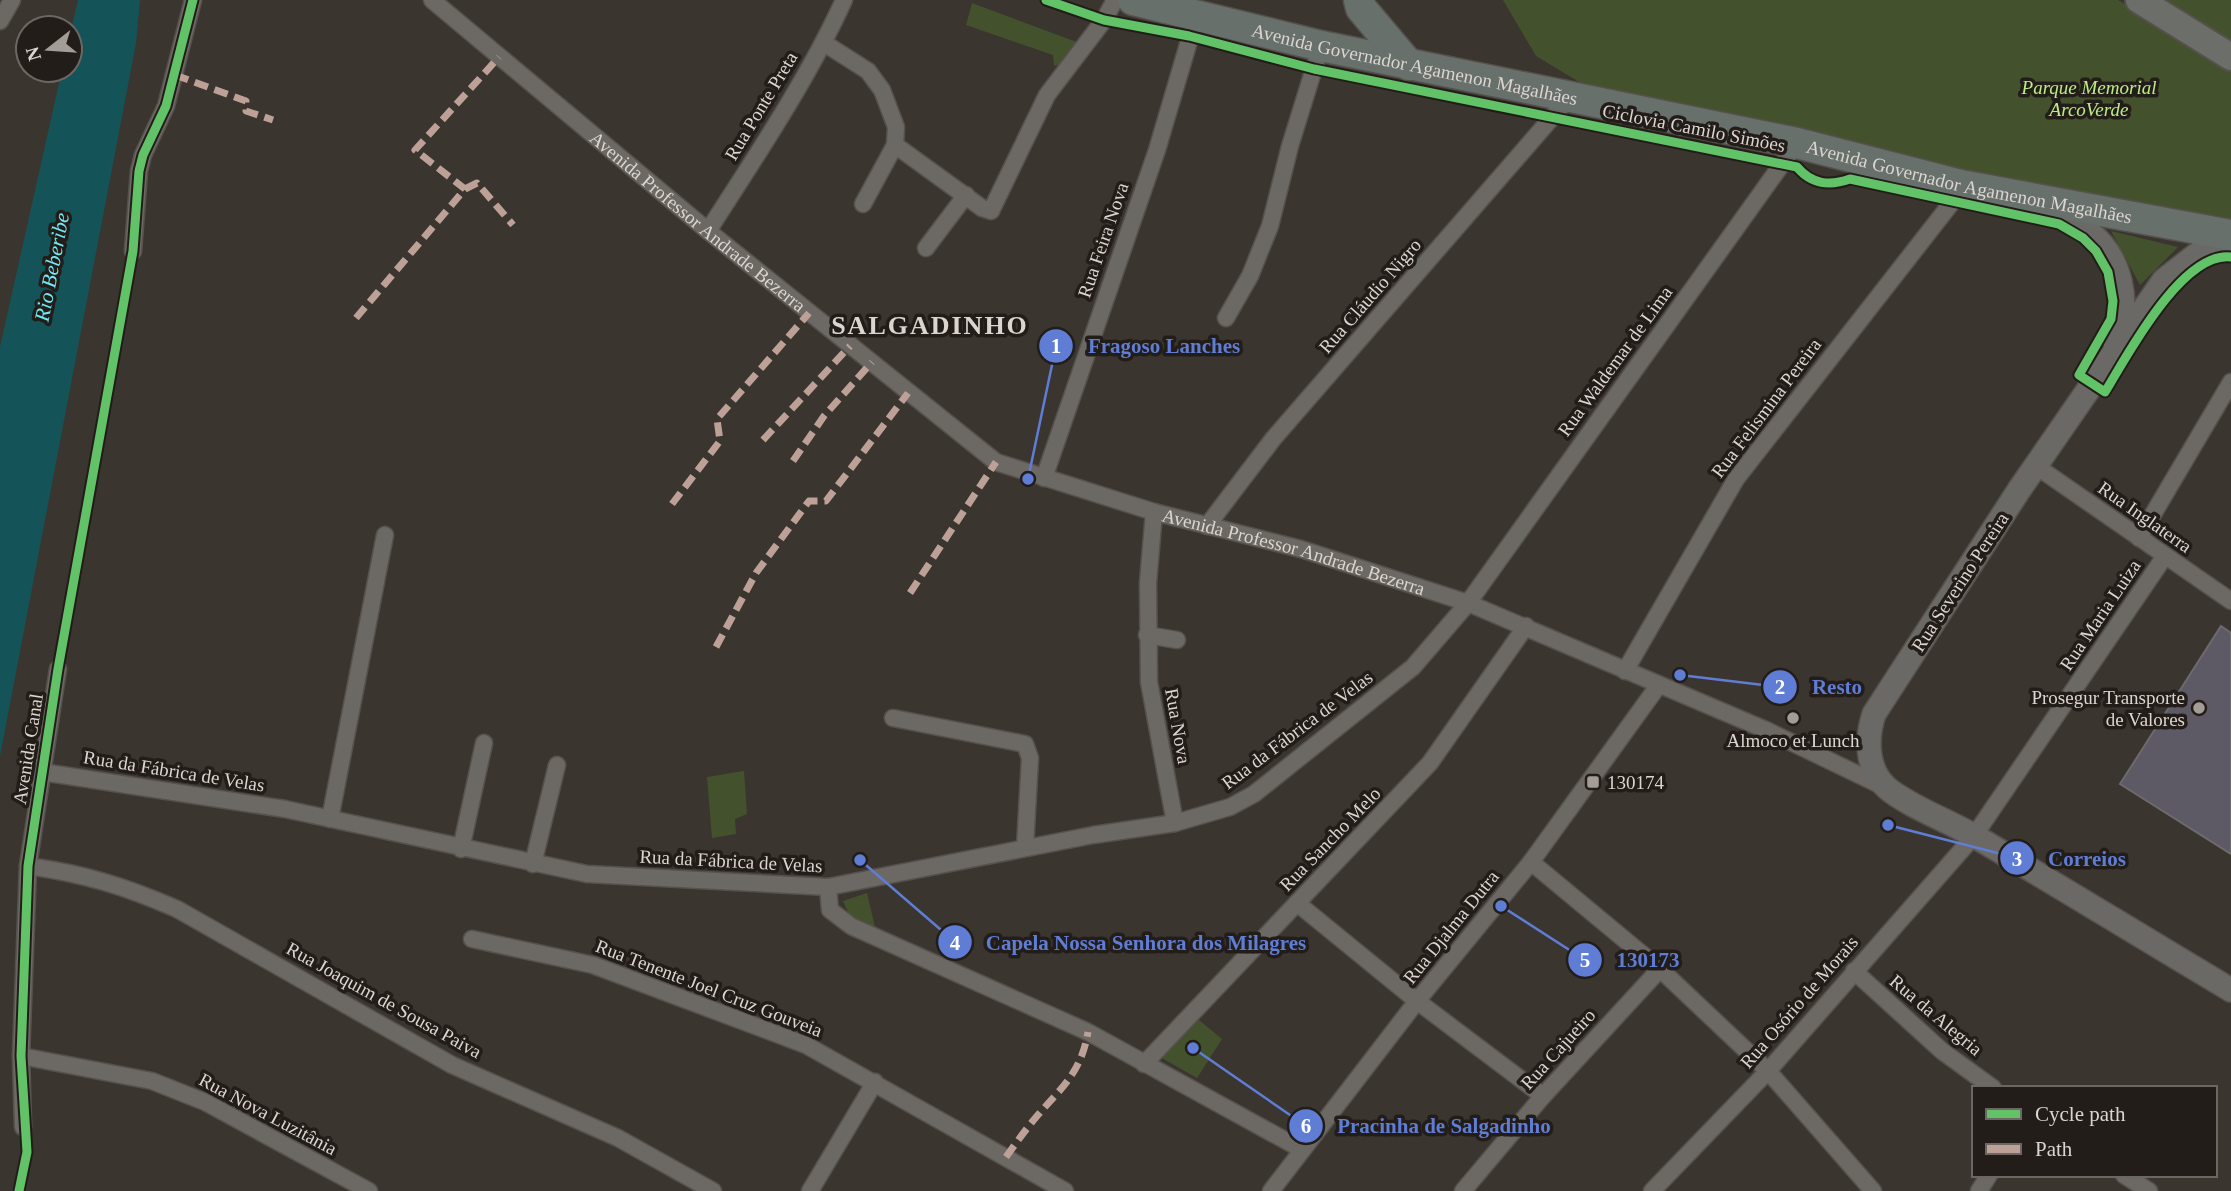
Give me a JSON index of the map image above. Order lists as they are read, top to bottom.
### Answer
{
  "streets": {
    "highway": ["Avenida Governador Agamenon Magalhães"],
    "main road": ["Avenida Professor Andrade Bezerra", "Rua Severino Pereira"],
    "street": [
      "Rua Ponte Preta",
      "Rua Feira Nova",
      "Rua Cláudio Nigro",
      "Rua Waldemar de Lima",
      "Rua Felismina Pereira",
      "Rua Inglaterra",
      "Rua Maria Luiza",
      "Rua Nova",
      "Rua da Fábrica de Velas",
      "Avenida Canal",
      "Rua Sancho Melo",
      "Rua Djalma Dutra",
      "Rua Tenente Joel Cruz Gouveia",
      "Rua Joaquim de Sousa Paiva",
      "Rua Osório de Morais",
      "Rua da Alegria",
      "Rua Cajueiro",
      "Rua Nova Luzitânia"
    ],
    "cycle path": ["Ciclovia Camilo Simões"]
  },
  "crossings": [
    ["Avenida Governador Agamenon Magalhães", "Rua Feira Nova"],
    ["Avenida Governador Agamenon Magalhães", "Rua Cláudio Nigro"],
    ["Avenida Governador Agamenon Magalhães", "Rua Waldemar de Lima"],
    ["Avenida Governador Agamenon Magalhães", "Rua Felismina Pereira"],
    ["Avenida Governador Agamenon Magalhães", "Rua Severino Pereira"],
    ["Rua Ponte Preta", "Avenida Professor Andrade Bezerra"],
    ["Avenida Professor Andrade Bezerra", "Rua Feira Nova"],
    ["Avenida Professor Andrade Bezerra", "Rua Cláudio Nigro"],
    ["Avenida Professor Andrade Bezerra", "Rua Waldemar de Lima"],
    ["Avenida Professor Andrade Bezerra", "Rua Felismina Pereira"],
    ["Avenida Professor Andrade Bezerra", "Rua Severino Pereira"],
    ["Avenida Professor Andrade Bezerra", "Rua Maria Luiza"],
    ["Avenida Professor Andrade Bezerra", "Rua Nova"],
    ["Avenida Professor Andrade Bezerra", "Rua da Fábrica de Velas"],
    ["Avenida Professor Andrade Bezerra", "Rua Sancho Melo"],
    ["Avenida Professor Andrade Bezerra", "Rua Djalma Dutra"],
    ["Avenida Professor Andrade Bezerra", "Rua Osório de Morais"],
    ["Rua Waldemar de Lima", "Rua da Fábrica de Velas"],
    ["Rua Inglaterra", "Rua Severino Pereira"],
    ["Rua Inglaterra", "Rua Maria Luiza"],
    ["Rua Maria Luiza", "Rua Osório de Morais"],
    ["Rua Nova", "Rua da Fábrica de Velas"],
    ["Rua da Fábrica de Velas", "Avenida Canal"],
    ["Avenida Canal", "Rua Joaquim de Sousa Paiva"],
    ["Avenida Canal", "Rua Nova Luzitânia"],
    ["Rua Osório de Morais", "Rua da Alegria"]
  ],
  "districts": ["SALGADINHO"],
  "water": ["Rio Beberibe"],
  "parks": ["Parque Memorial ArcoVerde"],
  "places": {
    "other": [
      "Fragoso Lanches",
      "Resto",
      "Prosegur Transporte de Valores",
      "Almoco et Lunch",
      "Correios",
      "Capela Nossa Senhora dos Milagres",
      "130173",
      "Pracinha de Salgadinho"
    ],
    "transit": ["130174"]
  },
  "legend": ["Cycle path", "Path"],
  "north": "left"
}
